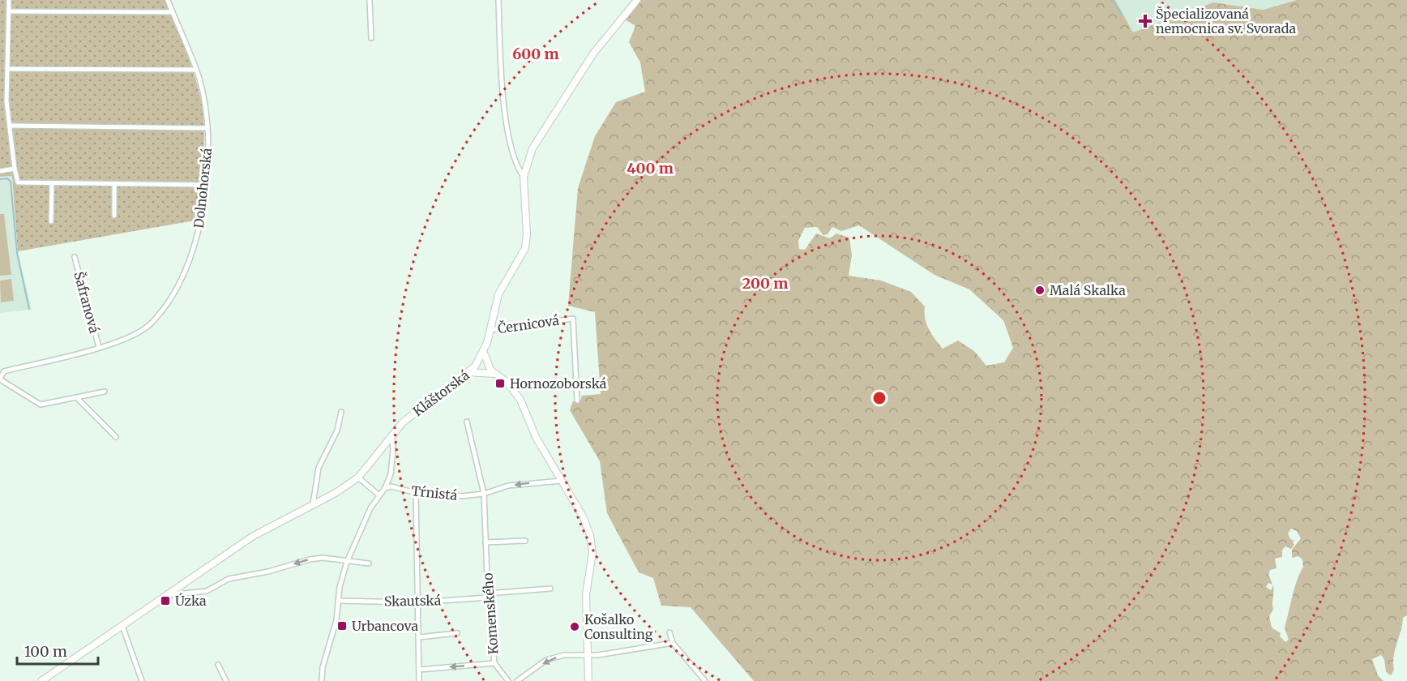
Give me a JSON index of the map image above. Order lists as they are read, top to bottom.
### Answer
{
  "streets": {
    "street": [
      "Dolnohorská",
      "Šafranová",
      "Černicová",
      "Kláštorská",
      "Tŕnistá",
      "Skautská",
      "Komenského"
    ]
  },
  "crossings": [
    ["Dolnohorská", "Šafranová"],
    ["Černicová", "Kláštorská"],
    ["Tŕnistá", "Komenského"],
    ["Skautská", "Komenského"]
  ],
  "one_way": ["Tŕnistá"],
  "places": {
    "health": ["Špecializovaná nemocnica sv. Svorada"],
    "other": ["Malá Skalka", "Košalko Consulting"],
    "transit": ["Hornozoborská", "Úzka", "Urbancova"]
  },
  "scale_bar": "100 m",
  "rings": ["600 m", "400 m", "200 m"]
}
